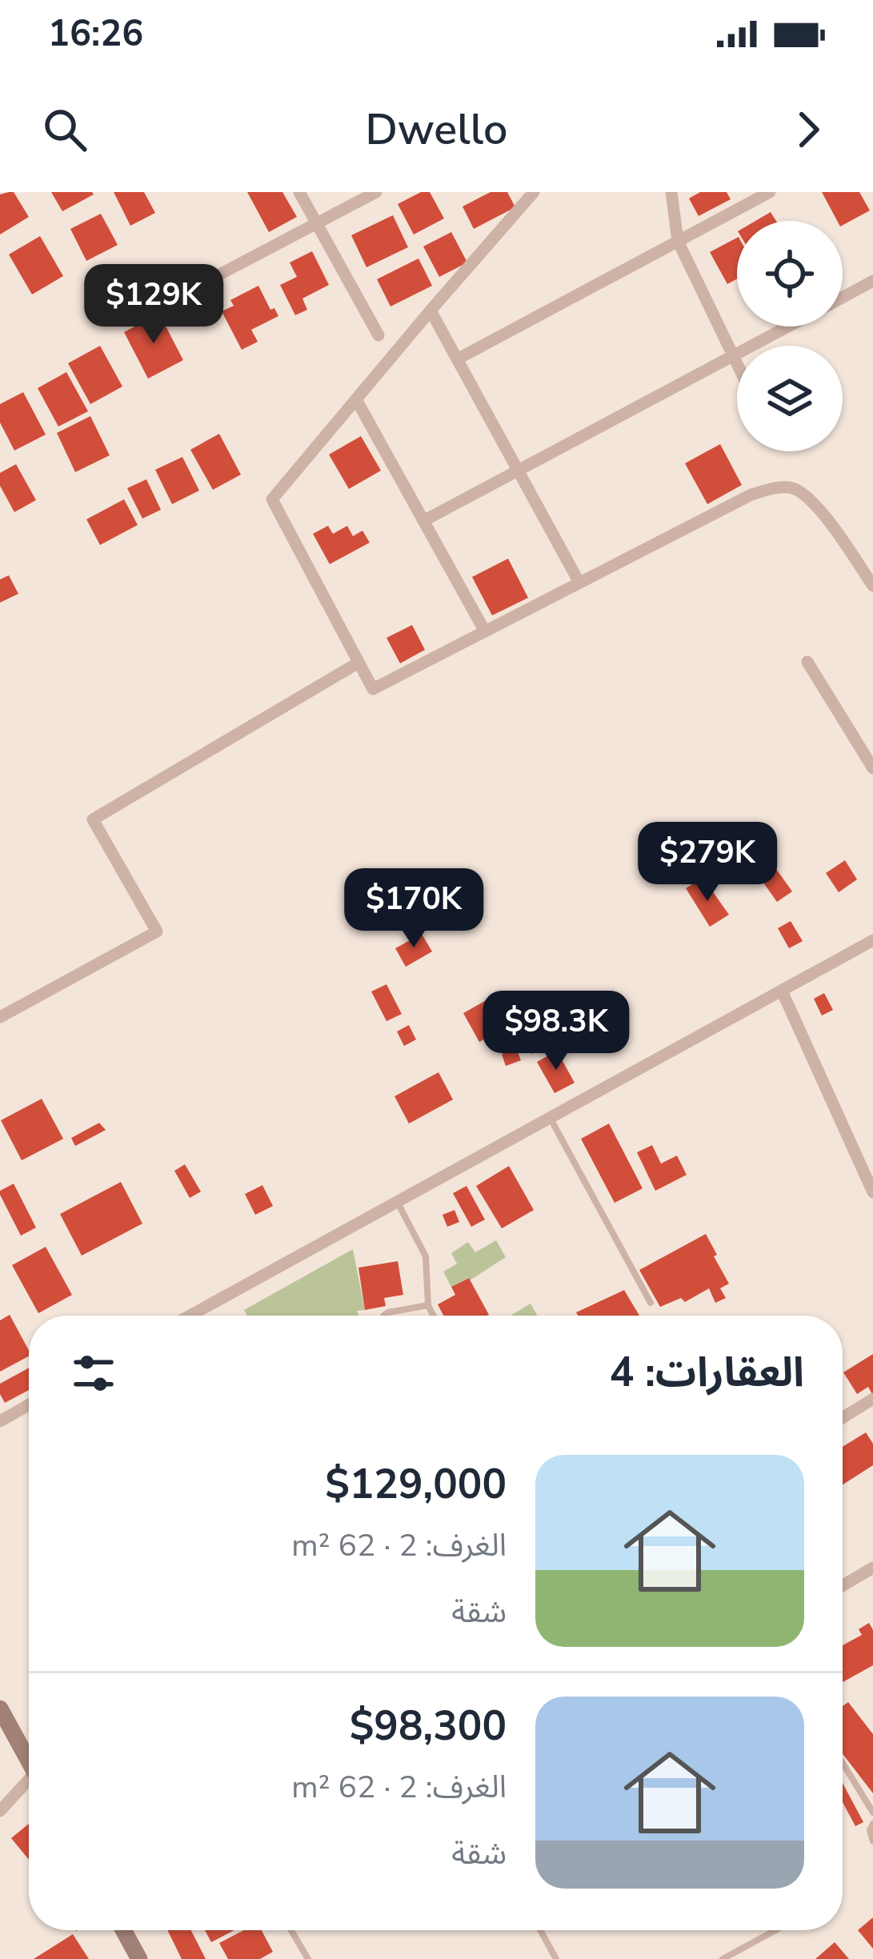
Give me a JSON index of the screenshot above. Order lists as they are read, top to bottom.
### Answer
{
  "page": {
    "status": "16:26",
    "header": "Dwello",
    "price": [
      "$129K",
      "$279K",
      "$170K",
      "$98.3K"
    ],
    "heading": "العقارات: 4",
    "list": [
      {
        "name": "$129,000",
        "note": "الغرف: 2 · 62 m² · شقة"
      },
      {
        "name": "$98,300",
        "note": "الغرف: 2 · 62 m² · شقة"
      }
    ]
  }
}
